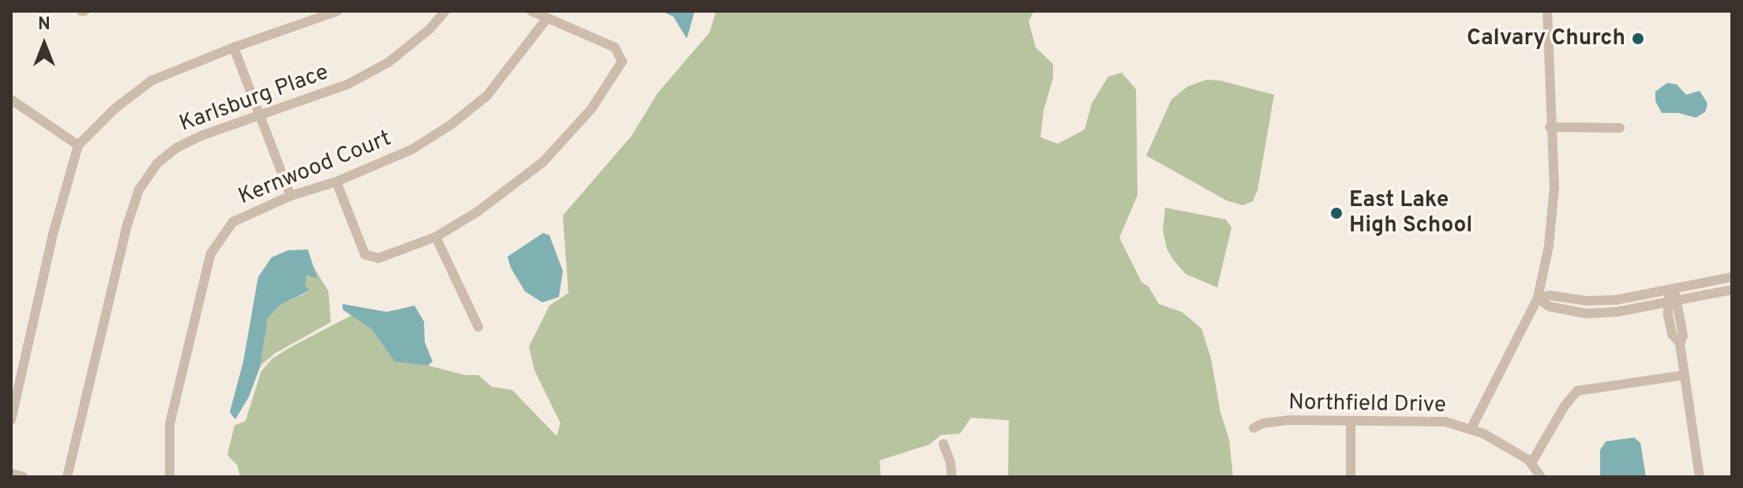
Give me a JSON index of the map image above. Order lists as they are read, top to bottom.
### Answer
{
  "streets": {
    "street": ["Karlsburg Place", "Kernwood Court", "Northfield Drive"]
  },
  "places": ["Calvary Church", "East Lake High School"],
  "north": "top"
}
